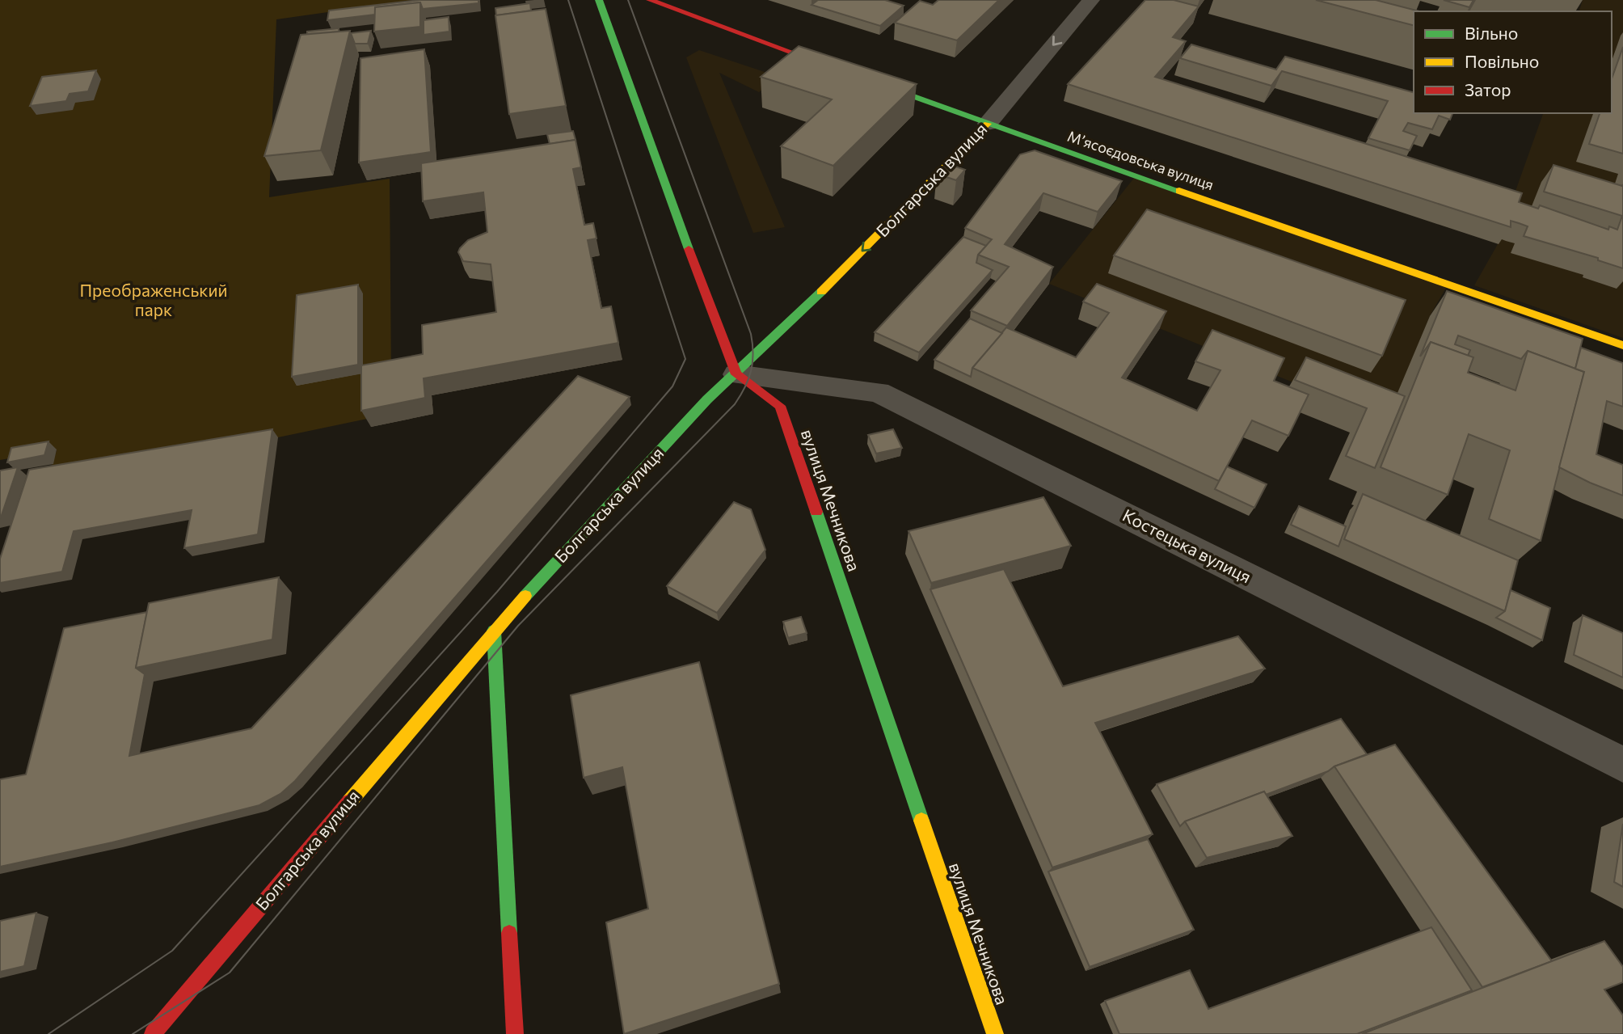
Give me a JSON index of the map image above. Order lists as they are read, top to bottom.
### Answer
{
  "streets": {
    "main road": ["Мʼясоєдовська вулиця", "Болгарська вулиця", "вулиця Мечникова"],
    "street": ["Костецька вулиця"]
  },
  "crossings": [
    ["Мʼясоєдовська вулиця", "Болгарська вулиця"],
    ["Болгарська вулиця", "вулиця Мечникова"],
    ["Болгарська вулиця", "Костецька вулиця"],
    ["вулиця Мечникова", "Костецька вулиця"]
  ],
  "one_way": ["Болгарська вулиця"],
  "parks": ["Преображенський парк"],
  "legend": ["Вільно", "Повільно", "Затор"]
}
